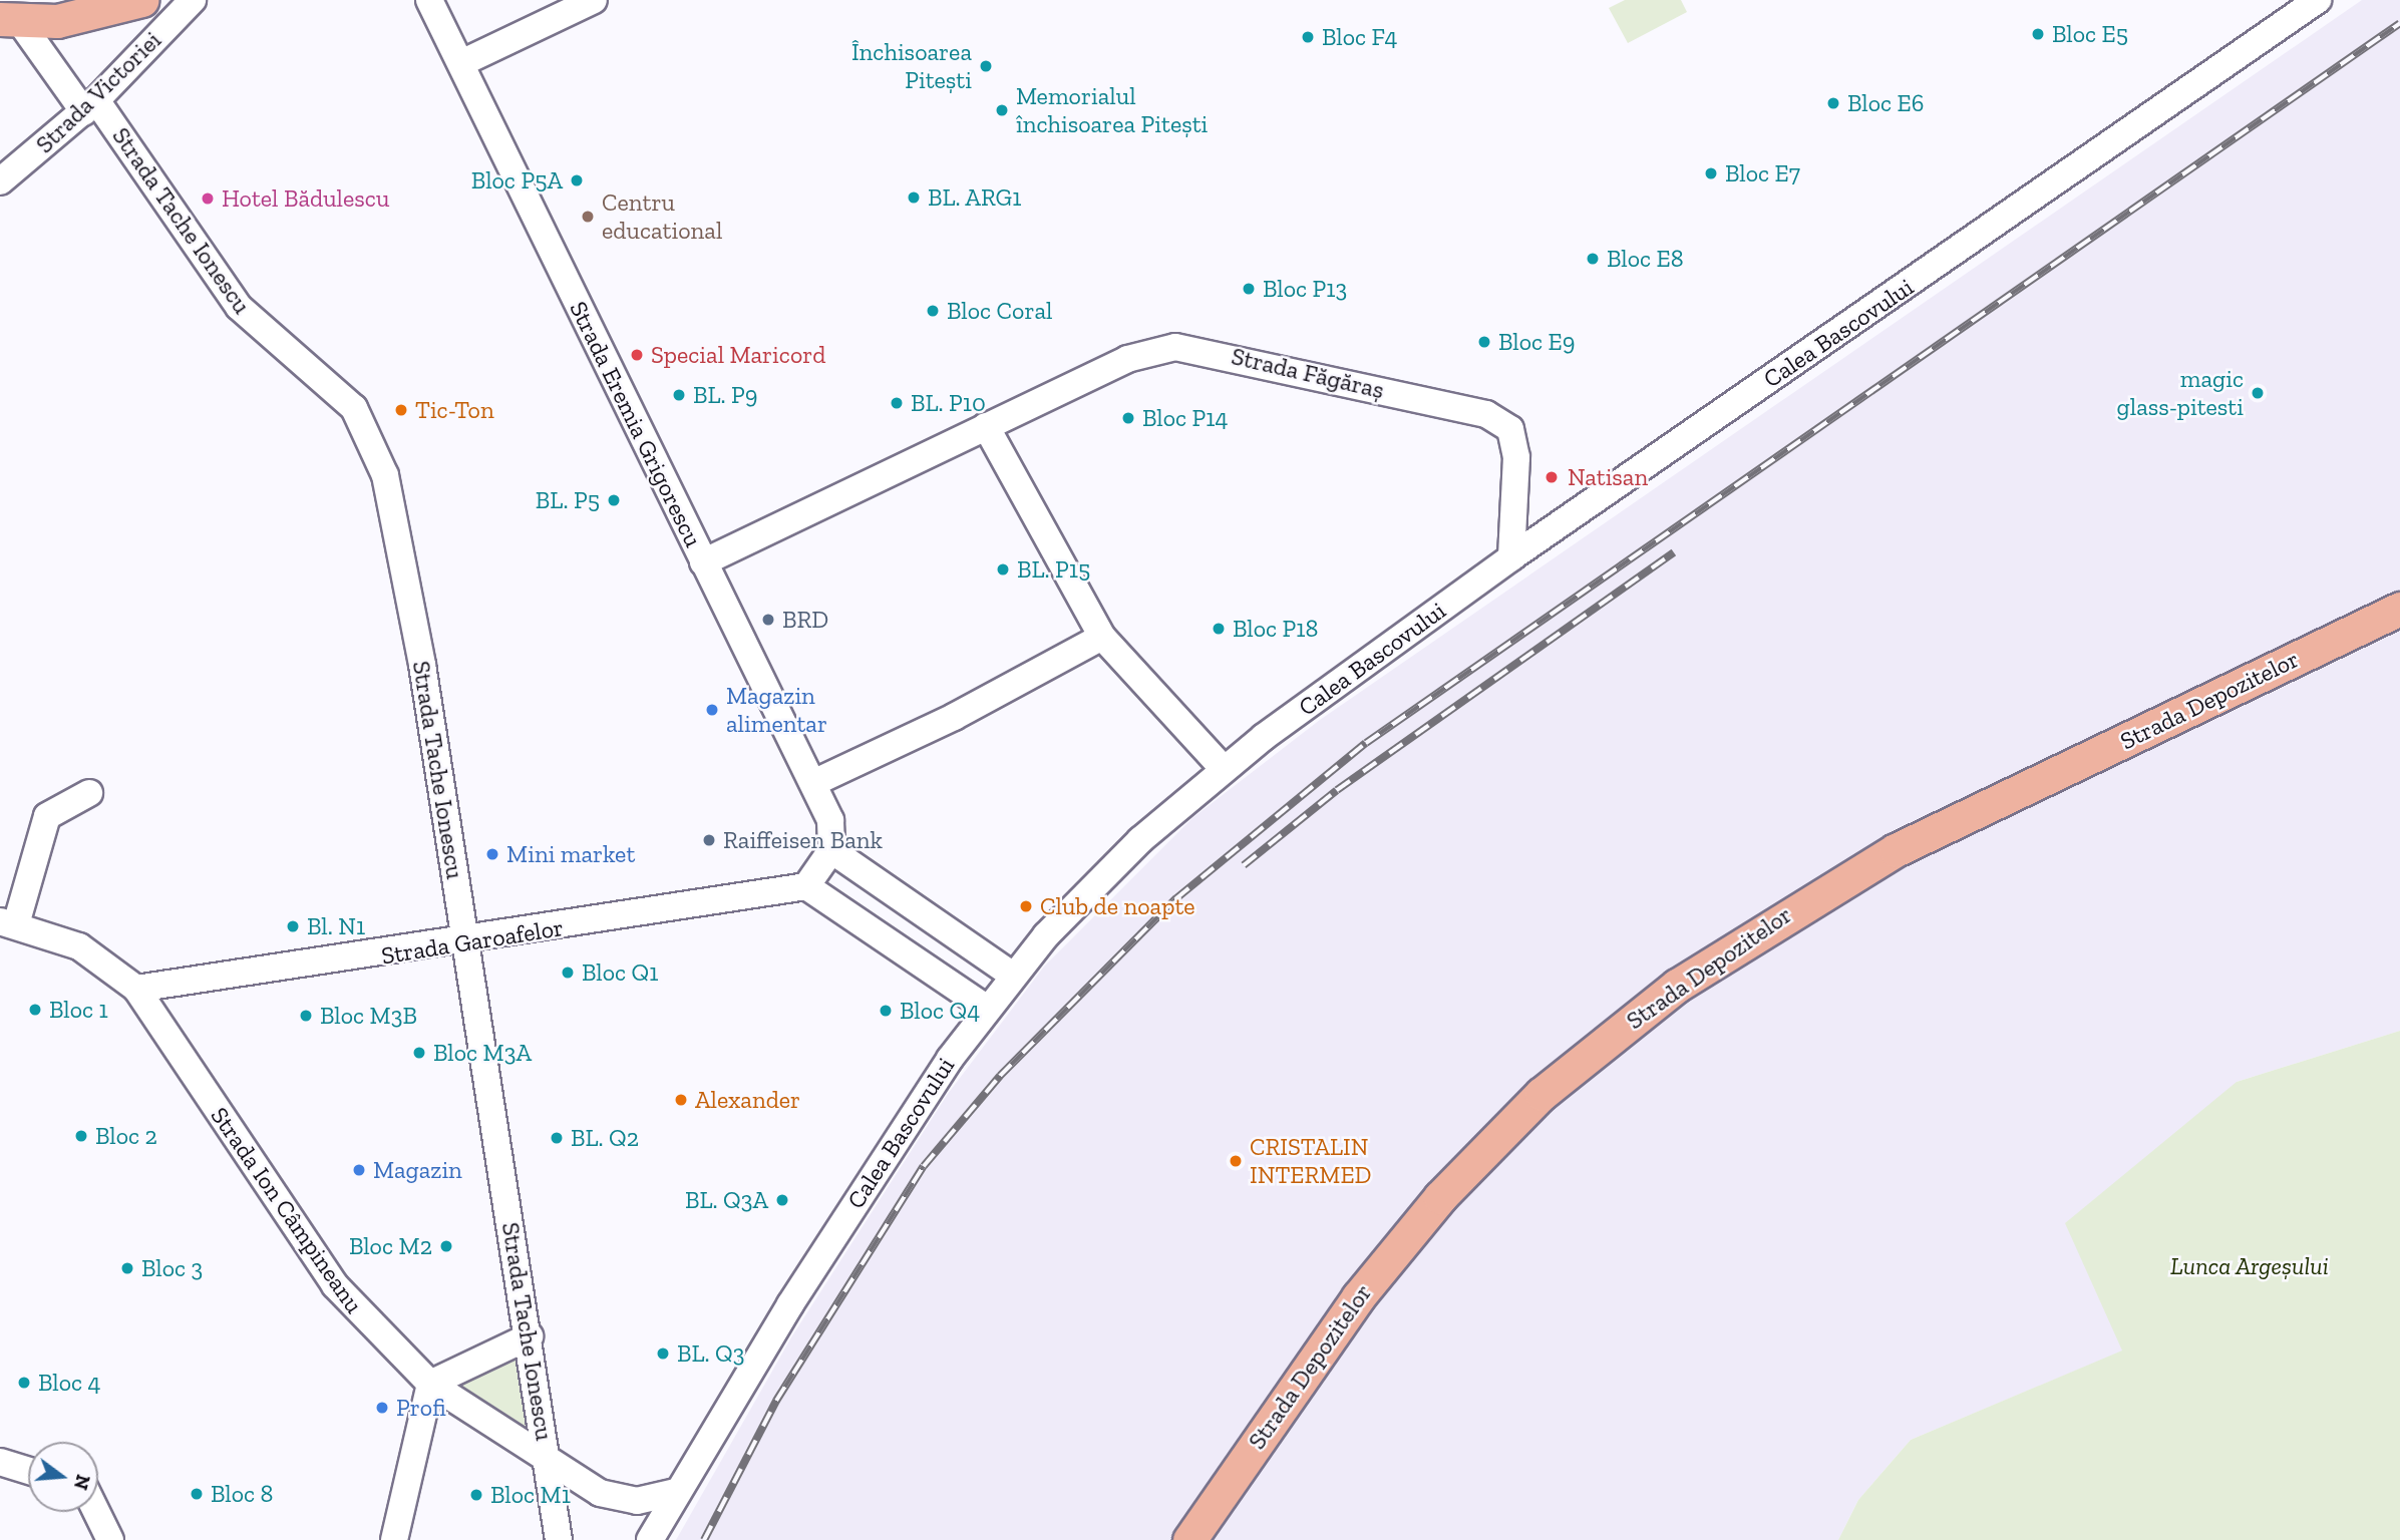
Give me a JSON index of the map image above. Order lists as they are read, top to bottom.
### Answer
{
  "streets": {
    "main road": ["Strada Depozitelor"],
    "street": [
      "Strada Victoriei",
      "Strada Tache Ionescu",
      "Calea Bascovului",
      "Strada Făgăraș",
      "Strada Eremia Grigorescu",
      "Strada Garoafelor",
      "Strada Ion Câmpineanu"
    ]
  },
  "crossings": [
    ["Strada Victoriei", "Strada Tache Ionescu"],
    ["Strada Tache Ionescu", "Strada Garoafelor"],
    ["Strada Tache Ionescu", "Strada Ion Câmpineanu"],
    ["Calea Bascovului", "Strada Făgăraș"],
    ["Calea Bascovului", "Strada Ion Câmpineanu"],
    ["Strada Făgăraș", "Strada Eremia Grigorescu"],
    ["Strada Garoafelor", "Strada Ion Câmpineanu"]
  ],
  "parks": ["Lunca Argeșului"],
  "places": [
    "Bloc E5",
    "Bloc F4",
    "Închisoarea Pitești",
    "Bloc E6",
    "Memorialul închisoarea Pitești",
    "Bloc E7",
    "Bloc P5A",
    "BL. ARG1",
    "Hotel Bădulescu",
    "Centru educational",
    "Bloc E8",
    "Bloc P13",
    "Bloc Coral",
    "Bloc E9",
    "Special Maricord",
    "magic glass-pitesti",
    "BL. P9",
    "BL. P10",
    "Tic-Ton",
    "Bloc P14",
    "Natisan",
    "BL. P5",
    "BL. P15",
    "BRD",
    "Bloc P18",
    "Magazin alimentar",
    "Raiffeisen Bank",
    "Mini market",
    "Club de noapte",
    "Bl. N1",
    "Bloc Q1",
    "Bloc 1",
    "Bloc Q4",
    "Bloc M3B",
    "Bloc M3A",
    "Alexander",
    "Bloc 2",
    "BL. Q2",
    "CRISTALIN INTERMED",
    "Magazin",
    "BL. Q3A",
    "Bloc M2",
    "Bloc 3",
    "BL. Q3",
    "Bloc 4",
    "Profi",
    "Bloc 8",
    "Bloc M1"
  ],
  "north": "right"
}
